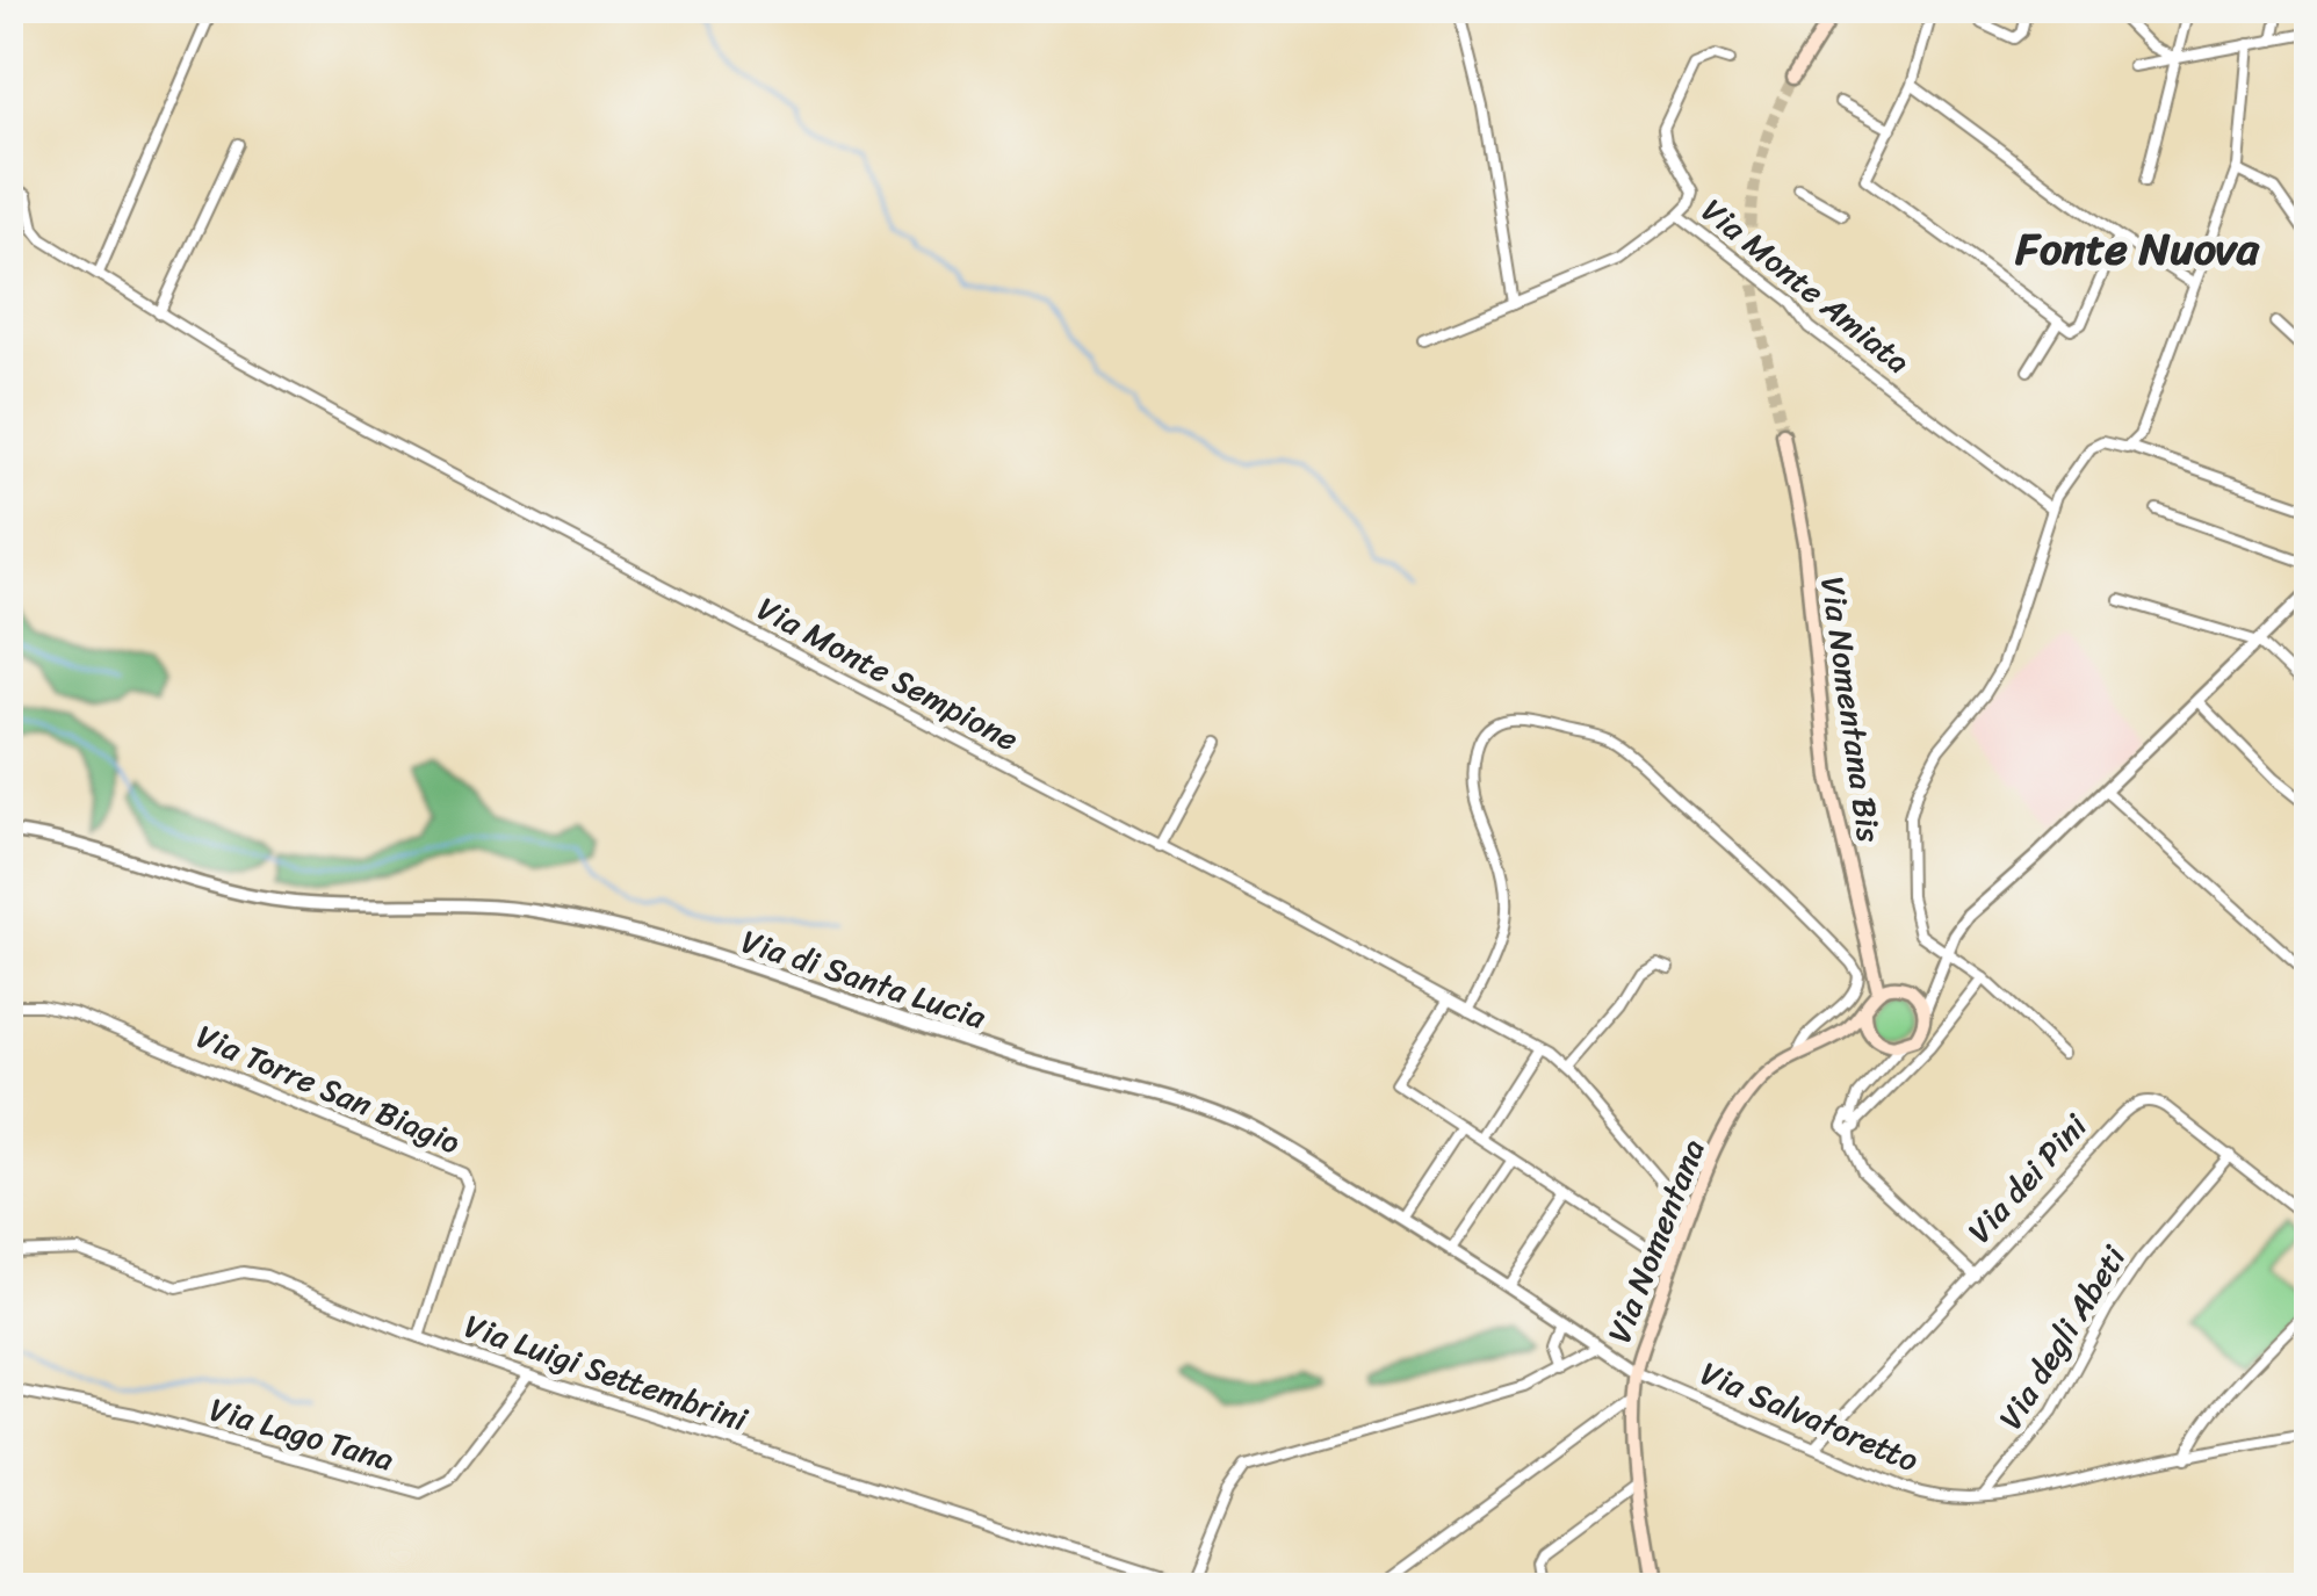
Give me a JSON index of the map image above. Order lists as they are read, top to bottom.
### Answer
{
  "streets": {
    "main road": ["Via Nomentana Bis", "Via Nomentana"],
    "street": [
      "Via Monte Amiata",
      "Via Monte Sempione",
      "Via di Santa Lucia",
      "Via Torre San Biagio",
      "Via dei Pini",
      "Via degli Abeti",
      "Via Luigi Settembrini",
      "Via Salvatoretto",
      "Via Lago Tana"
    ]
  },
  "crossings": [
    ["Via Monte Sempione", "Via Nomentana"],
    ["Via Nomentana Bis", "Via Nomentana"],
    ["Via di Santa Lucia", "Via Nomentana"],
    ["Via di Santa Lucia", "Via Salvatoretto"],
    ["Via Torre San Biagio", "Via Luigi Settembrini"],
    ["Via dei Pini", "Via degli Abeti"],
    ["Via dei Pini", "Via Salvatoretto"],
    ["Via Nomentana", "Via Salvatoretto"],
    ["Via degli Abeti", "Via Salvatoretto"],
    ["Via Luigi Settembrini", "Via Lago Tana"]
  ],
  "districts": ["Fonte Nuova"]
}
